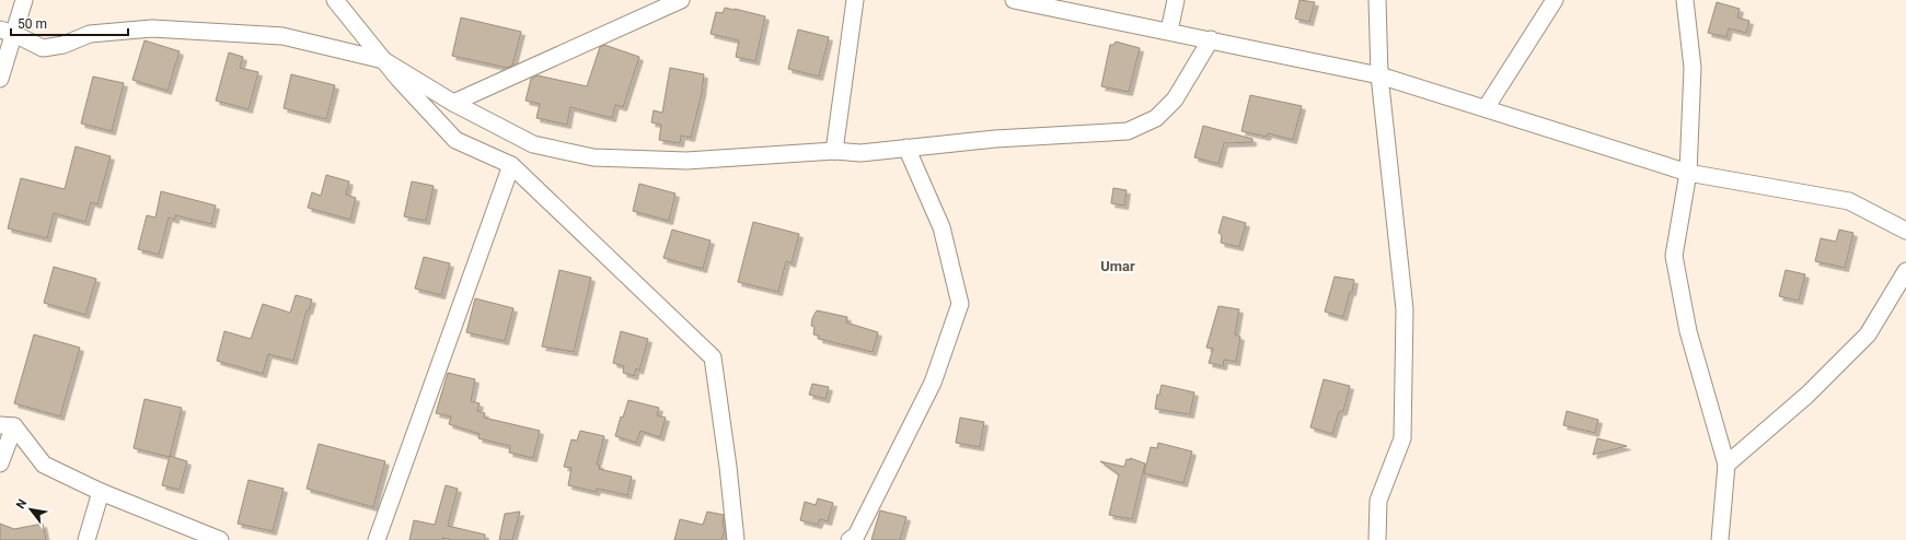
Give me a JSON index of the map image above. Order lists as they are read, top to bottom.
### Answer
{
  "districts": ["Umar"],
  "scale_bar": "50 m",
  "north": "top left"
}
